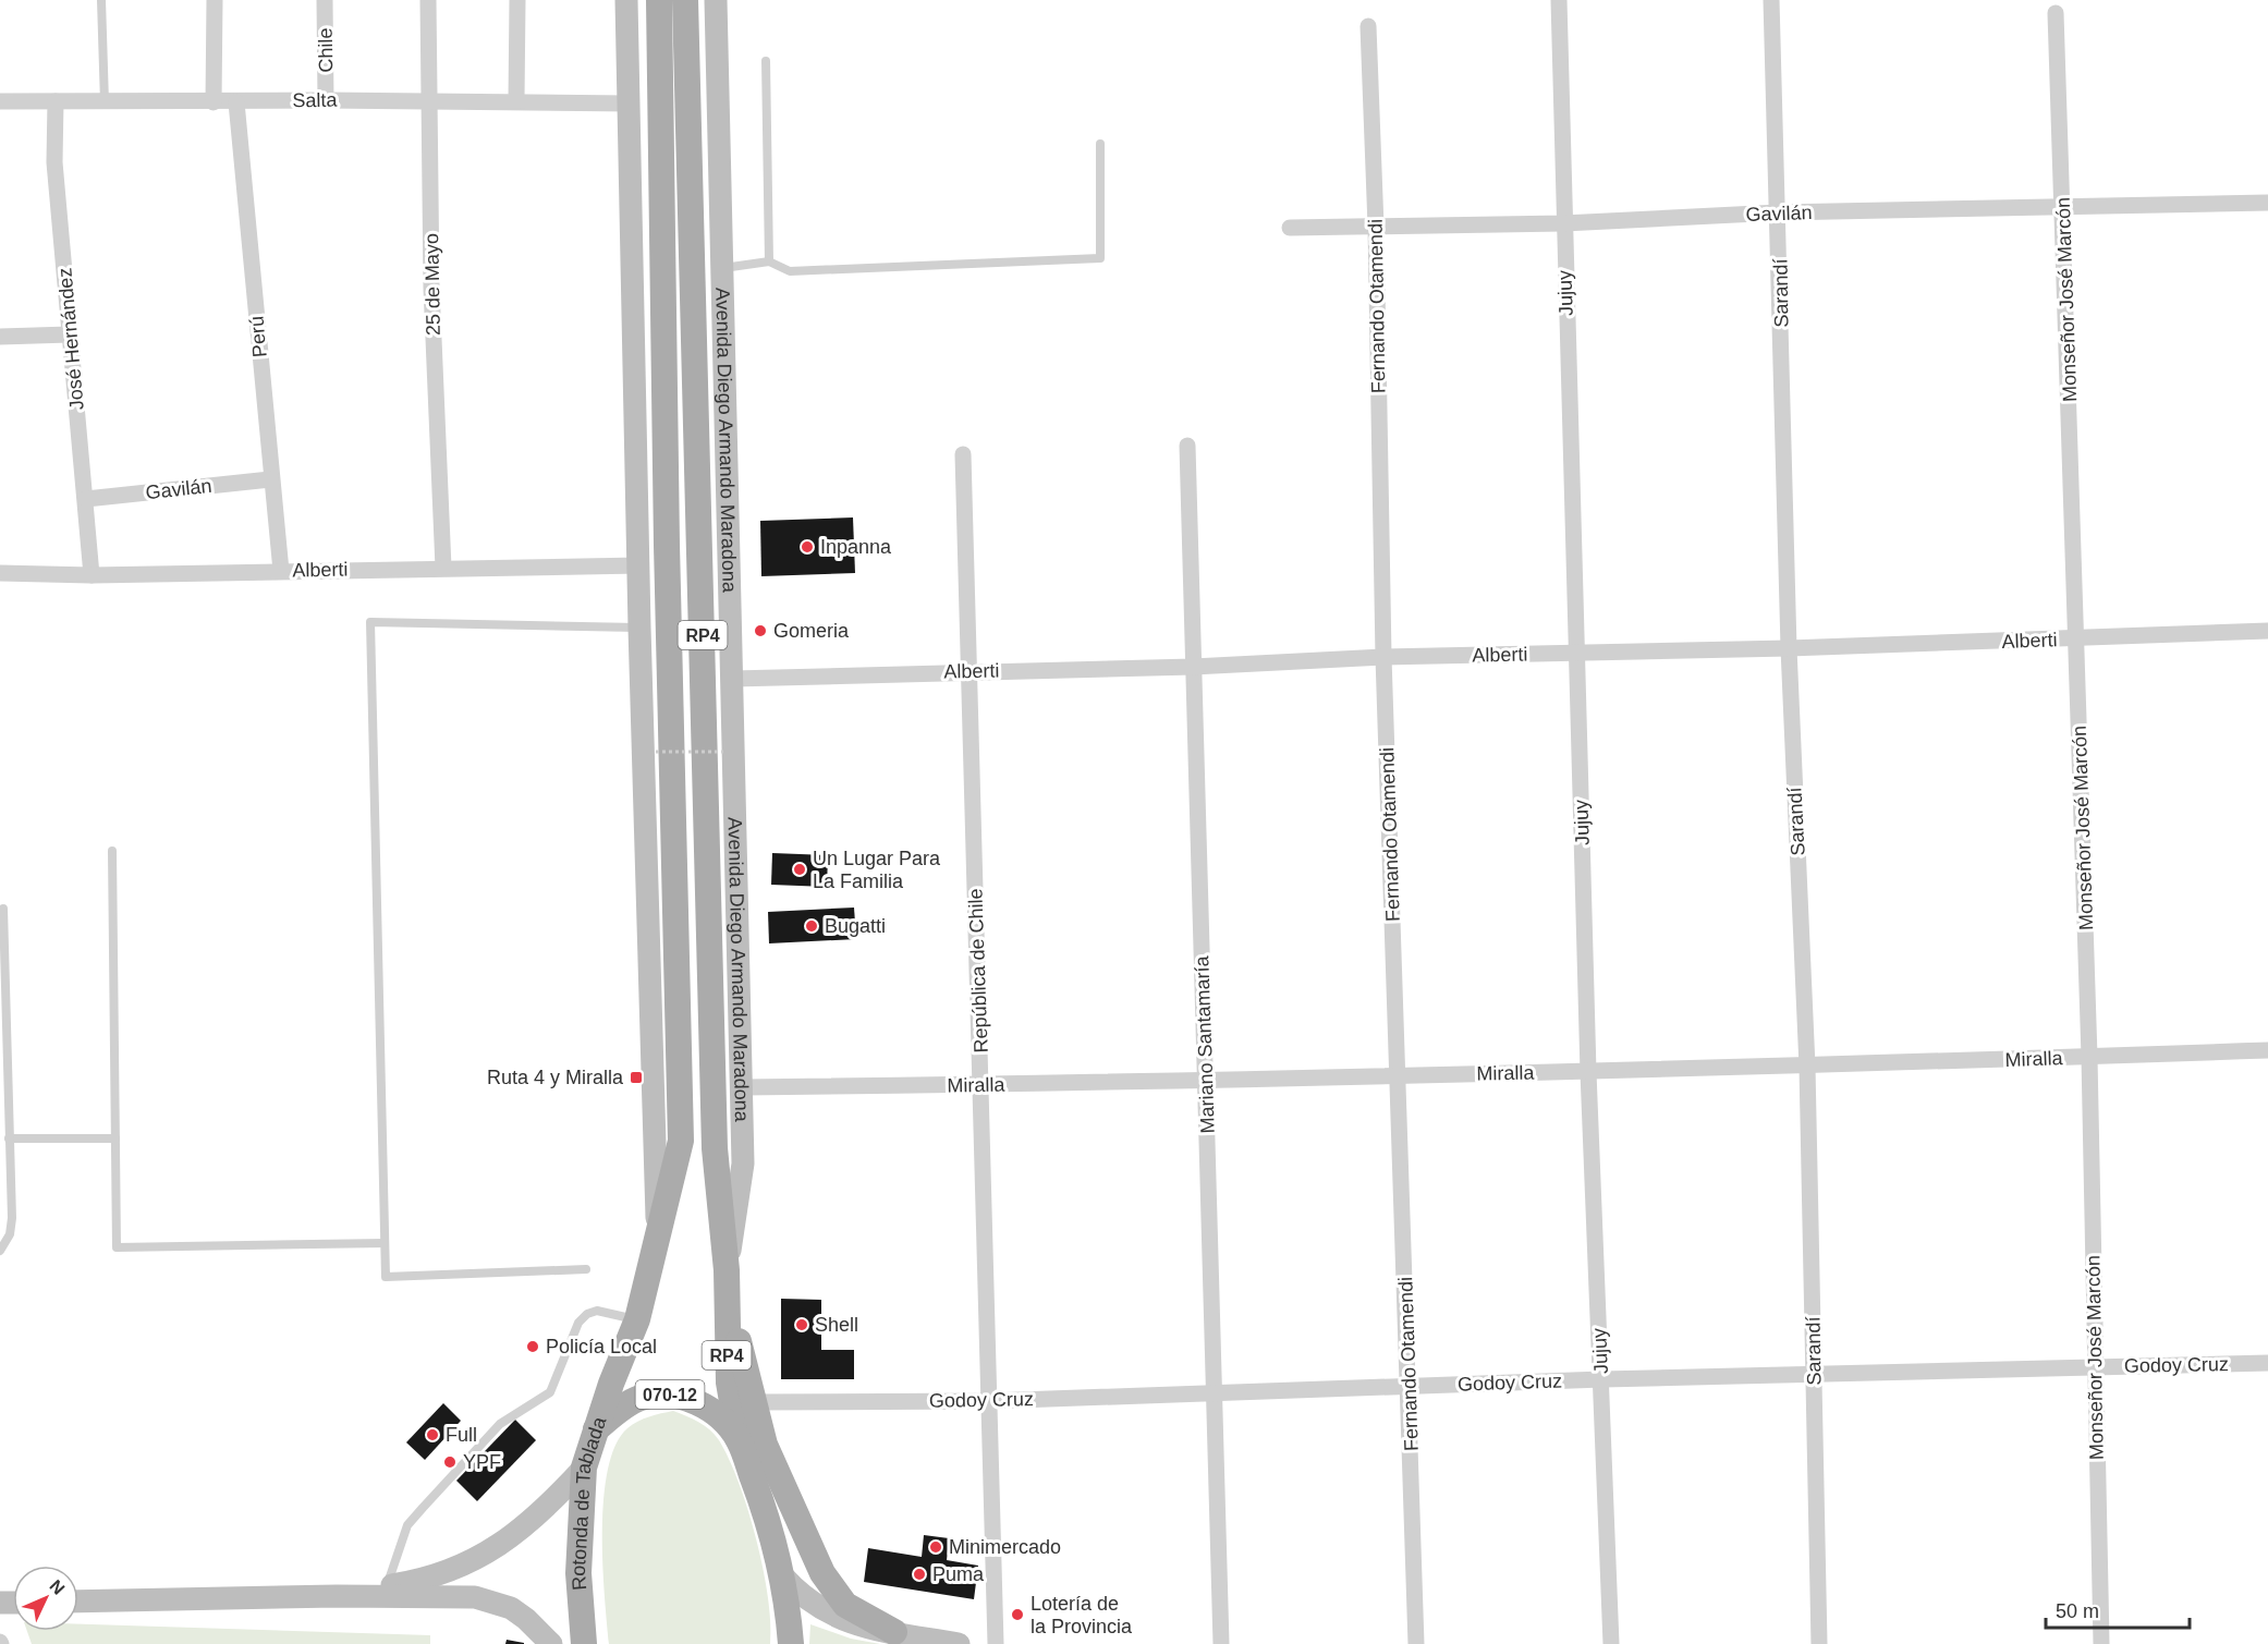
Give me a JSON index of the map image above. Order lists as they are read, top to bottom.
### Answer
{
  "streets": {
    "main road": [
      "Avenida Diego Armando Maradona",
      "RP4",
      "070-12",
      "Rotonda de Tablada"
    ],
    "street": [
      "Chile",
      "Salta",
      "Gavilán",
      "25 de Mayo",
      "Jujuy",
      "Sarandí",
      "Monseñor José Marcón",
      "Fernando Otamendi",
      "Perú",
      "José Hernández",
      "Alberti",
      "República de Chile",
      "Mariano Santamaría",
      "Miralla",
      "Godoy Cruz"
    ]
  },
  "crossings": [
    ["Chile", "Salta"],
    ["Salta", "25 de Mayo"],
    ["Salta", "Perú"],
    ["Salta", "José Hernández"],
    ["Gavilán", "Jujuy"],
    ["Gavilán", "Sarandí"],
    ["Gavilán", "Monseñor José Marcón"],
    ["Gavilán", "Fernando Otamendi"],
    ["Gavilán", "Perú"],
    ["Gavilán", "José Hernández"],
    ["25 de Mayo", "Alberti"],
    ["Jujuy", "Alberti"],
    ["Jujuy", "Miralla"],
    ["Jujuy", "Godoy Cruz"],
    ["Sarandí", "Alberti"],
    ["Sarandí", "Miralla"],
    ["Sarandí", "Godoy Cruz"],
    ["Monseñor José Marcón", "Alberti"],
    ["Monseñor José Marcón", "Miralla"],
    ["Monseñor José Marcón", "Godoy Cruz"],
    ["Fernando Otamendi", "Alberti"],
    ["Fernando Otamendi", "Miralla"],
    ["Fernando Otamendi", "Godoy Cruz"],
    ["Perú", "Alberti"],
    ["José Hernández", "Alberti"],
    ["Avenida Diego Armando Maradona", "Alberti"],
    ["Avenida Diego Armando Maradona", "Miralla"],
    ["Avenida Diego Armando Maradona", "Rotonda de Tablada"],
    ["Alberti", "República de Chile"],
    ["Alberti", "Mariano Santamaría"],
    ["RP4", "Rotonda de Tablada"],
    ["República de Chile", "Miralla"],
    ["República de Chile", "Godoy Cruz"],
    ["Mariano Santamaría", "Miralla"],
    ["Mariano Santamaría", "Godoy Cruz"]
  ],
  "places": {
    "other": [
      "Inpanna",
      "Gomeria",
      "Un Lugar Para La Familia",
      "Bugatti",
      "Shell",
      "Policía Local",
      "Full",
      "YPF",
      "Minimercado",
      "Puma",
      "Lotería de la Provincia"
    ],
    "transit": ["Ruta 4 y Miralla"]
  },
  "scale_bar": "50 m",
  "north": "top right"
}
